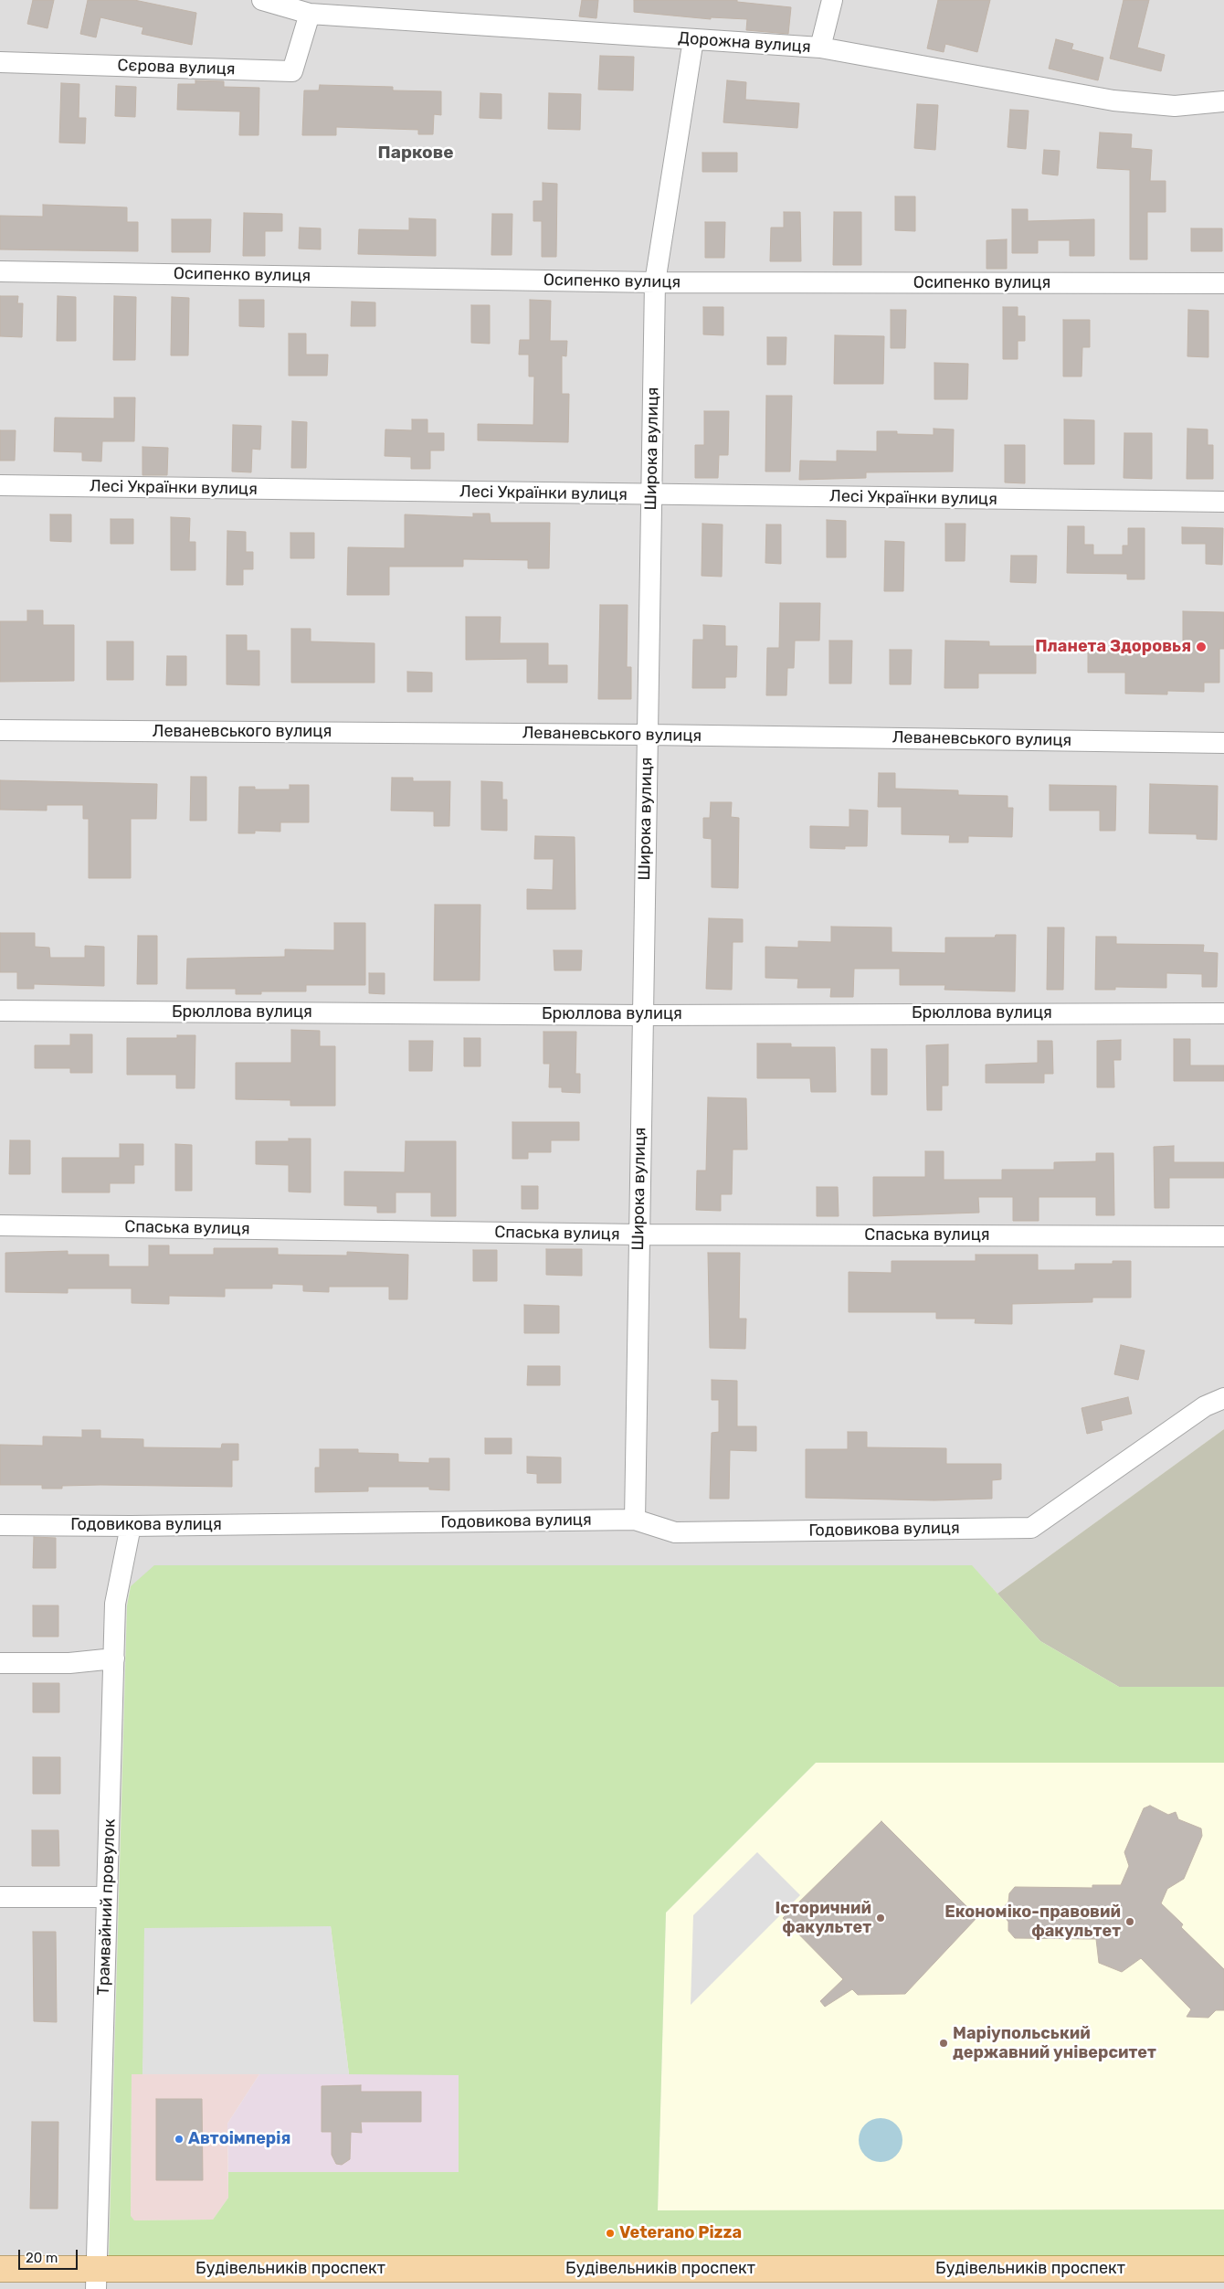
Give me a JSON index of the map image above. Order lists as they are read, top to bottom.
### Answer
{
  "streets": {
    "main road": ["Будівельників проспект"],
    "street": [
      "Дорожна вулиця",
      "Сєрова вулиця",
      "Осипенко вулиця",
      "Широка вулиця",
      "Лесі Українки вулиця",
      "Леваневського вулиця",
      "Брюллова вулиця",
      "Спаська вулиця",
      "Годовикова вулиця",
      "Трамвайний провулок"
    ]
  },
  "crossings": [
    ["Дорожна вулиця", "Сєрова вулиця"],
    ["Дорожна вулиця", "Широка вулиця"],
    ["Осипенко вулиця", "Широка вулиця"],
    ["Широка вулиця", "Лесі Українки вулиця"],
    ["Широка вулиця", "Леваневського вулиця"],
    ["Широка вулиця", "Брюллова вулиця"],
    ["Широка вулиця", "Спаська вулиця"],
    ["Широка вулиця", "Годовикова вулиця"],
    ["Годовикова вулиця", "Трамвайний провулок"],
    ["Трамвайний провулок", "Будівельників проспект"]
  ],
  "districts": ["Паркове"],
  "places": [
    "Планета Здоровья",
    "Історичний факультет",
    "Економіко-правовий факультет",
    "Маріупольський державний університет",
    "Автоімперія",
    "Veterano Pizza"
  ],
  "scale_bar": "20 m"
}
